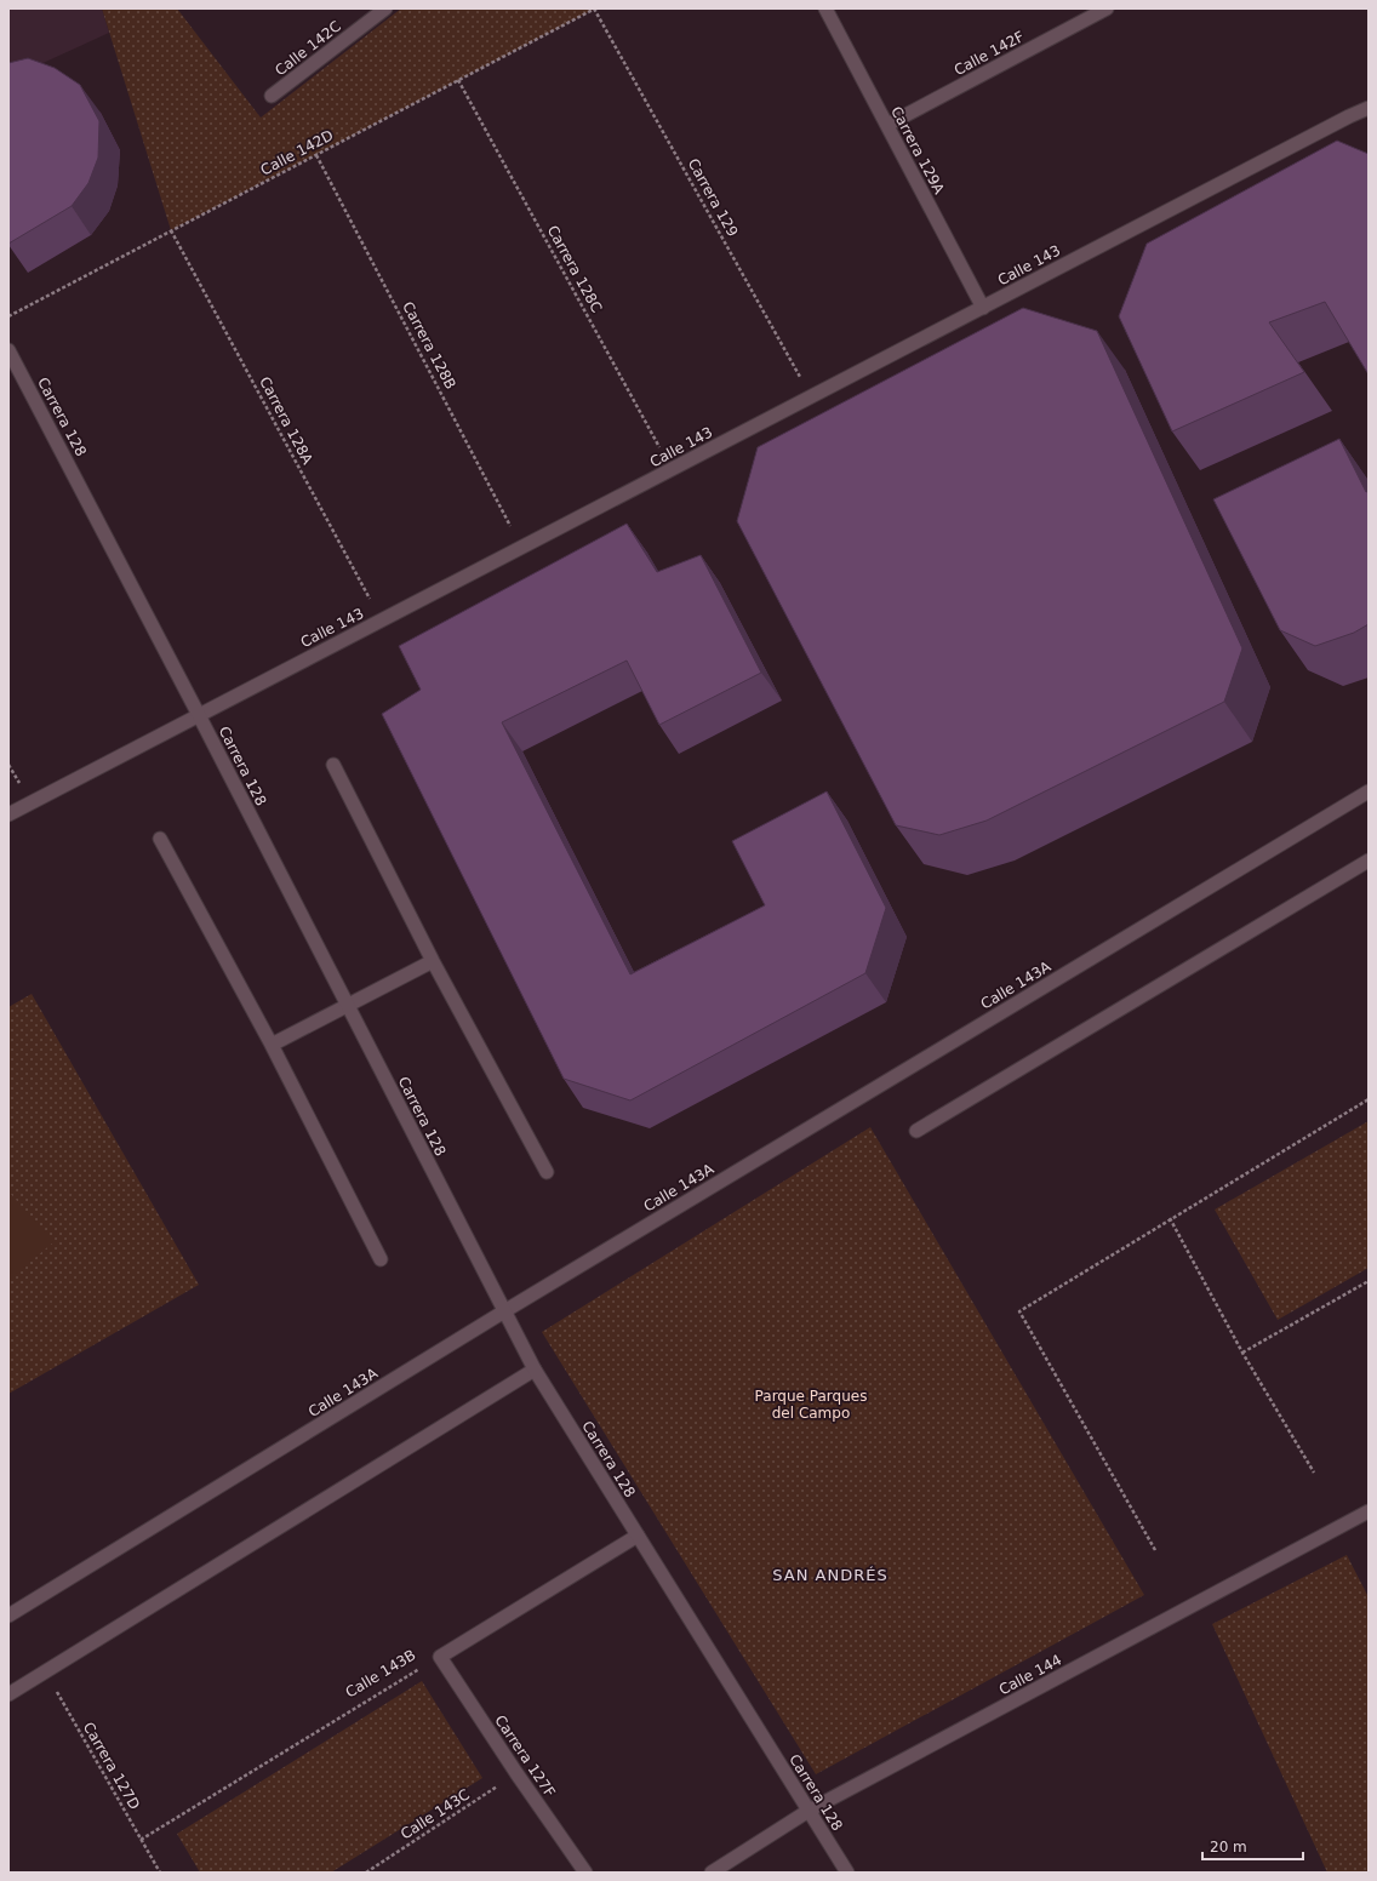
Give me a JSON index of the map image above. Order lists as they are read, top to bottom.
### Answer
{
  "streets": {
    "street": [
      "Calle 142C",
      "Calle 142F",
      "Carrera 129A",
      "Calle 143",
      "Carrera 128",
      "Calle 143A",
      "Calle 143B",
      "Calle 144",
      "Carrera 127F"
    ],
    "path": [
      "Calle 142D",
      "Carrera 129",
      "Carrera 128C",
      "Carrera 128B",
      "Carrera 128A",
      "Carrera 127D",
      "Calle 143C"
    ]
  },
  "crossings": [
    ["Calle 142F", "Carrera 129A"],
    ["Carrera 129A", "Calle 143"],
    ["Calle 142D", "Carrera 129"],
    ["Calle 142D", "Carrera 128C"],
    ["Calle 142D", "Carrera 128B"],
    ["Calle 142D", "Carrera 128A"],
    ["Carrera 129", "Calle 143"],
    ["Calle 143", "Carrera 128C"],
    ["Calle 143", "Carrera 128B"],
    ["Calle 143", "Carrera 128"],
    ["Calle 143", "Carrera 128A"],
    ["Carrera 128", "Calle 143A"],
    ["Carrera 128", "Calle 143B"],
    ["Carrera 128", "Calle 144"],
    ["Calle 143B", "Carrera 127F"],
    ["Calle 143B", "Carrera 127D"],
    ["Carrera 127F", "Calle 143C"]
  ],
  "districts": ["SAN ANDRÉS"],
  "parks": ["Parque Parques del Campo"],
  "scale_bar": "20 m"
}
